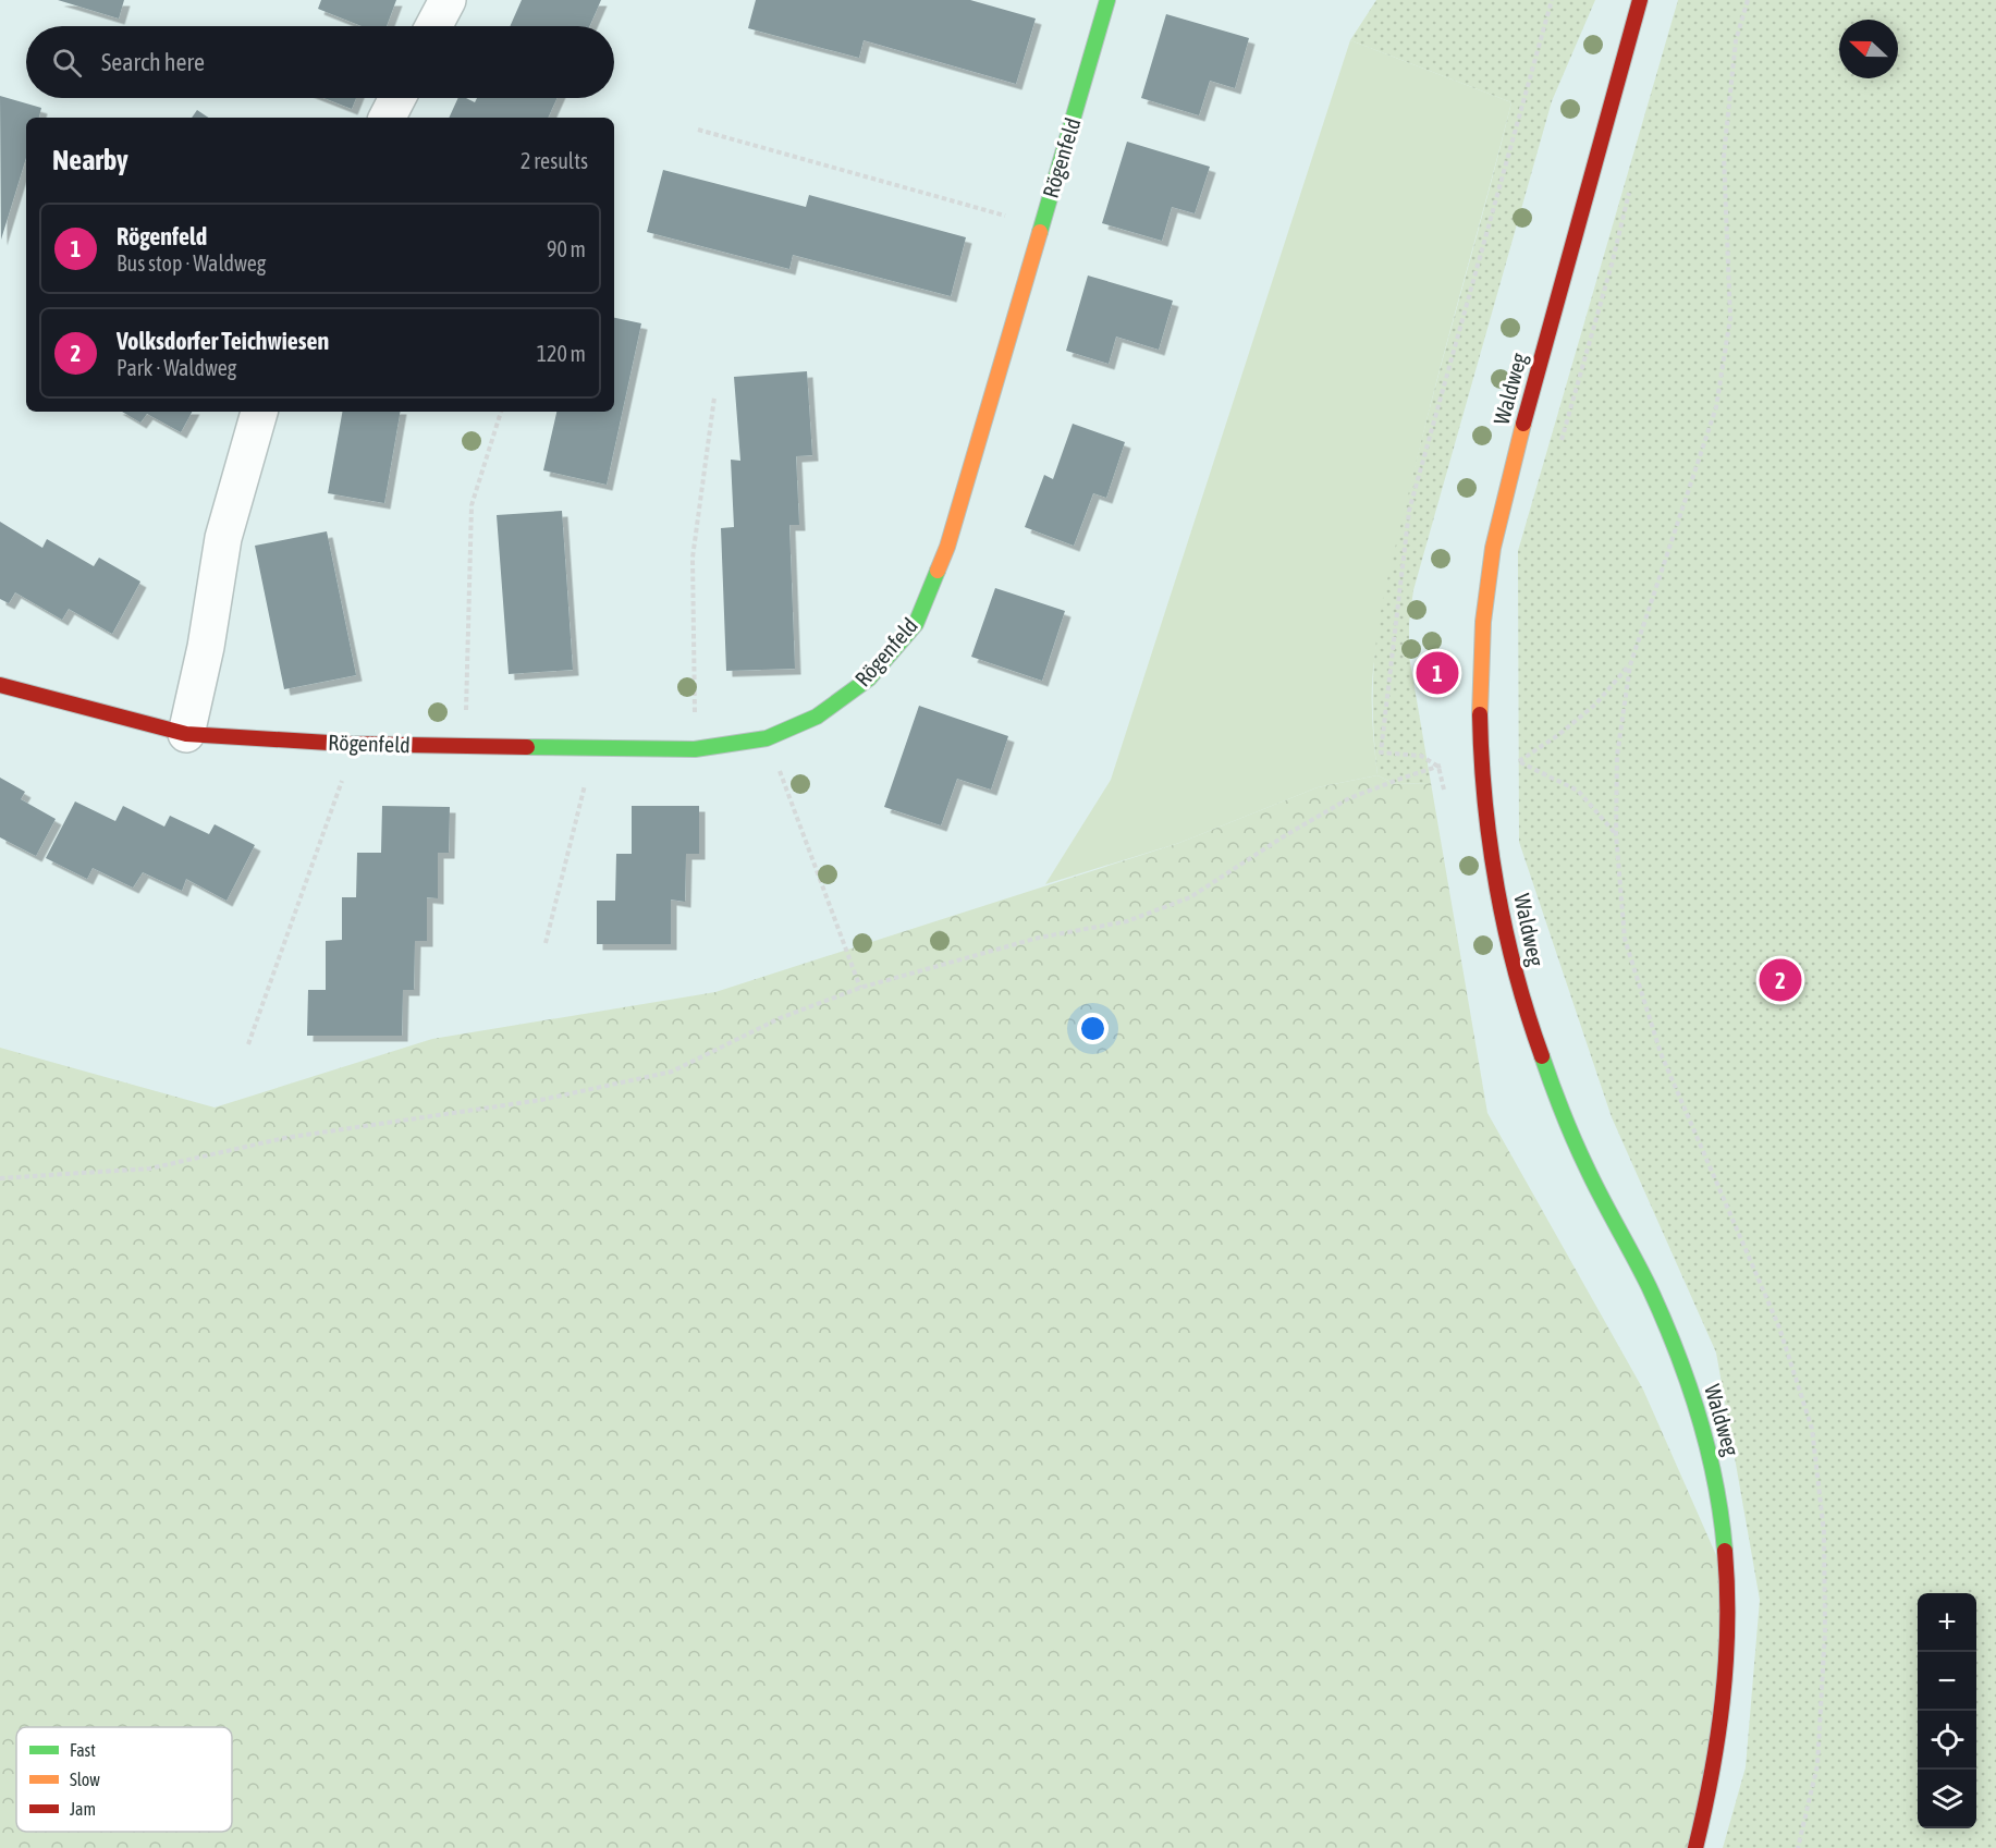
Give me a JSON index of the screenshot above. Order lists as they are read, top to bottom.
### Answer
{
  "streets": {
    "main road": ["Rögenfeld", "Waldweg"]
  },
  "legend": ["Fast", "Slow", "Jam"],
  "north": "left",
  "page": {
    "search": "Search here",
    "heading": ["Nearby", "2 results"],
    "list": [
      {
        "mark": "1",
        "name": "Rögenfeld",
        "note": "Bus stop · Waldweg",
        "value": "90 m"
      },
      {
        "mark": "2",
        "name": "Volksdorfer Teichwiesen",
        "note": "Park · Waldweg",
        "value": "120 m"
      }
    ],
    "pins": ["1", "2"],
    "map_buttons": ["+", "−"]
  }
}
